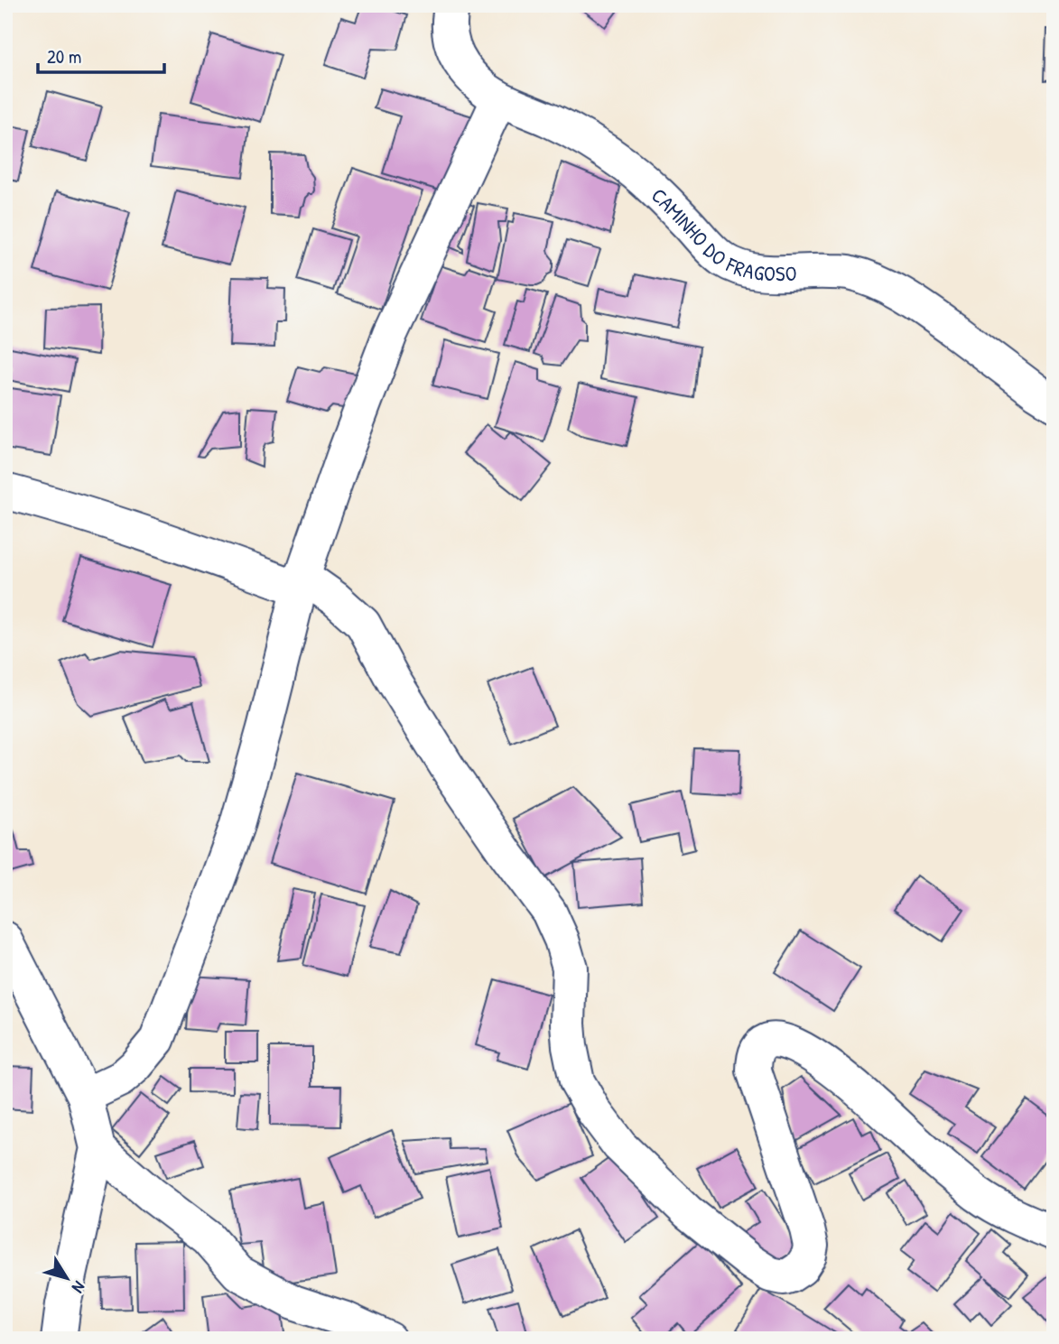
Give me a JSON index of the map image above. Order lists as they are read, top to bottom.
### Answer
{
  "streets": {
    "street": ["CAMINHO DO FRAGOSO"]
  },
  "scale_bar": "20 m",
  "north": "bottom right"
}
